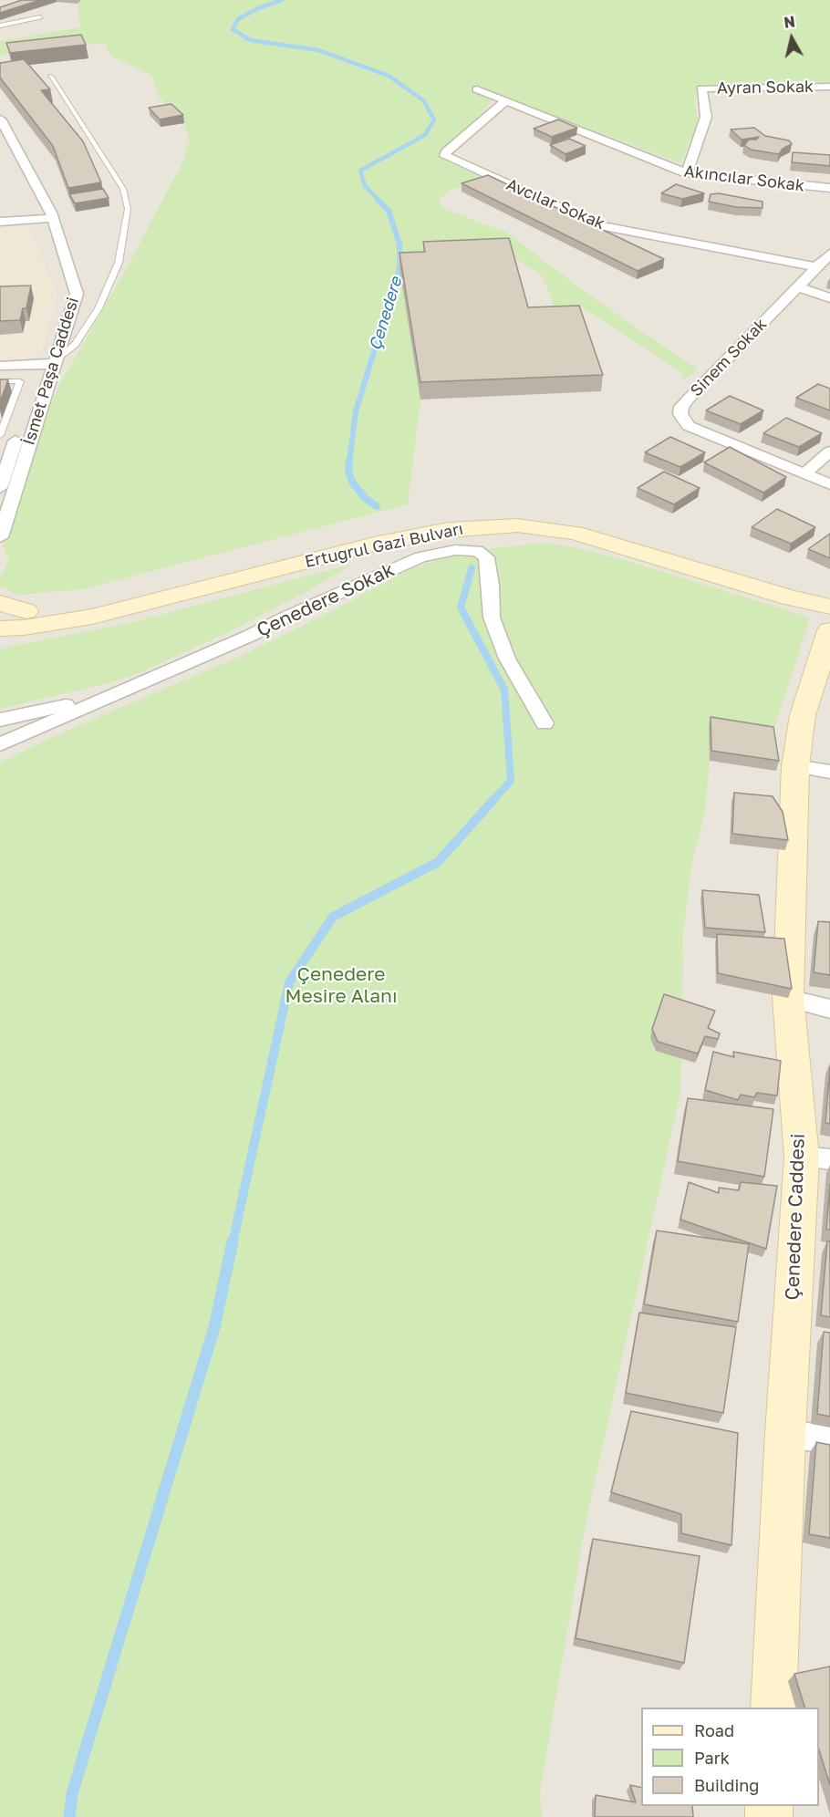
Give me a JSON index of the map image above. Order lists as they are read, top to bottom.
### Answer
{
  "streets": {
    "main road": ["Ertuğrul Gazi Bulvarı", "Çenedere Caddesi"],
    "street": [
      "Ayran Sokak",
      "Akıncılar Sokak",
      "Avcılar Sokak",
      "Sinem Sokak",
      "İsmet Paşa Caddesi",
      "Çenedere Sokak"
    ]
  },
  "crossings": [
    ["Ayran Sokak", "Akıncılar Sokak"],
    ["Akıncılar Sokak", "Avcılar Sokak"],
    ["Avcılar Sokak", "Sinem Sokak"]
  ],
  "water": ["Çenedere"],
  "parks": ["Çenedere Mesire Alanı"],
  "legend": ["Road", "Park", "Building"],
  "north": "top"
}
